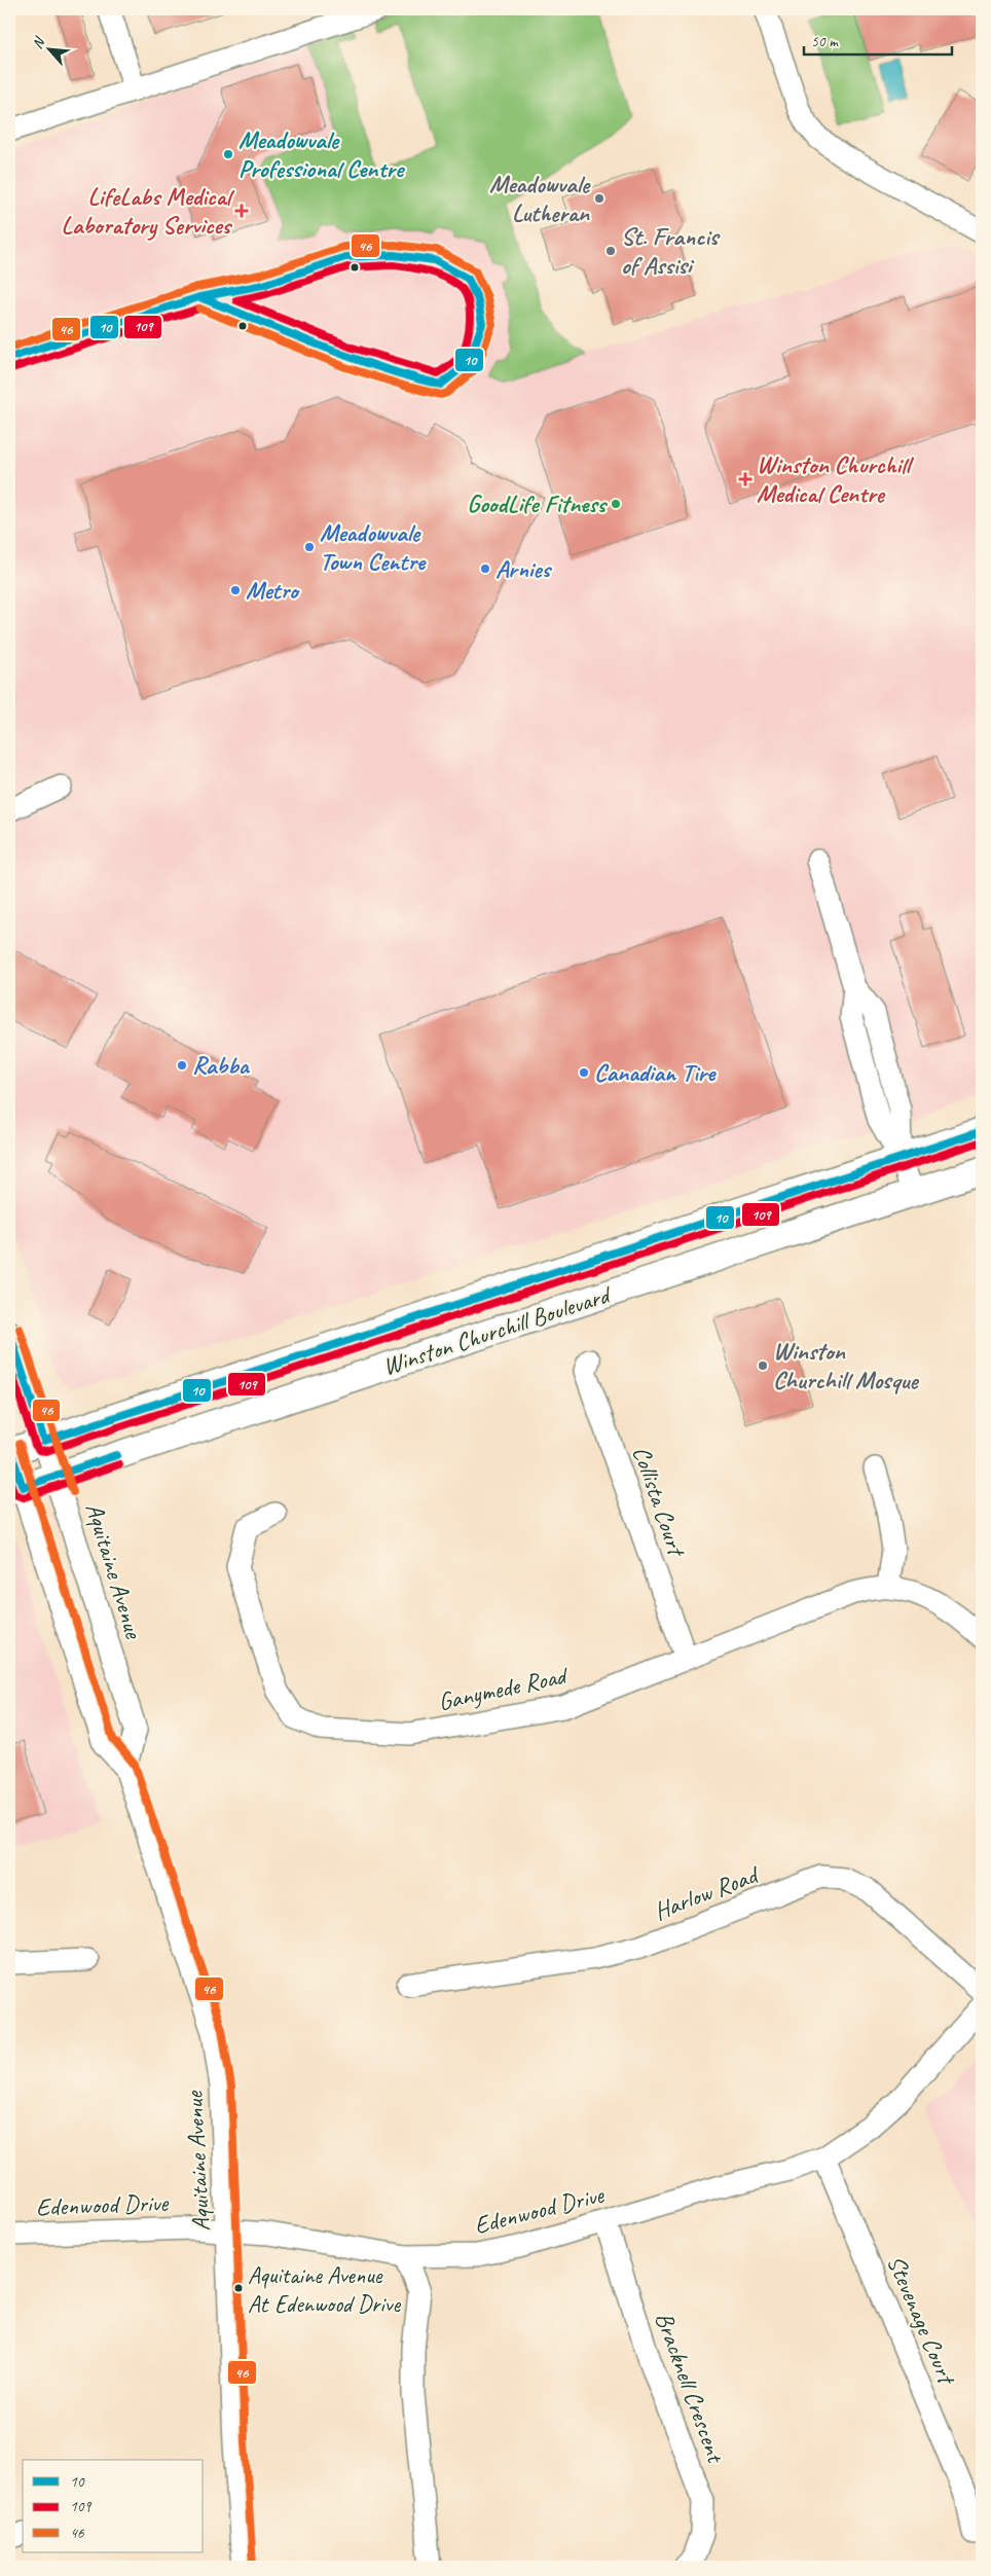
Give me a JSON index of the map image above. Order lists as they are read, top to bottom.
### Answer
{
  "streets": {
    "main road": ["Winston Churchill Boulevard"],
    "street": [
      "Collista Court",
      "Aquitaine Avenue",
      "Ganymede Road",
      "Harlow Road",
      "Edenwood Drive",
      "Stevenage Court",
      "Bracknell Crescent"
    ]
  },
  "crossings": [
    ["Winston Churchill Boulevard", "Aquitaine Avenue"],
    ["Collista Court", "Ganymede Road"],
    ["Aquitaine Avenue", "Edenwood Drive"],
    ["Edenwood Drive", "Stevenage Court"],
    ["Edenwood Drive", "Bracknell Crescent"]
  ],
  "places": {
    "other": [
      "Meadowvale Professional Centre",
      "Meadowvale Lutheran",
      "St. Francis of Assisi",
      "GoodLife Fitness",
      "Meadowvale Town Centre",
      "Arnies",
      "Metro",
      "Rabba",
      "Canadian Tire",
      "Winston Churchill Mosque",
      "Aquitaine Avenue At Edenwood Drive"
    ],
    "health": ["LifeLabs Medical Laboratory Services", "Winston Churchill Medical Centre"]
  },
  "lines": ["transit line 46", "transit line 10", "transit line 109"],
  "legend": ["10", "109", "46"],
  "scale_bar": "50 m",
  "north": "top left"
}
